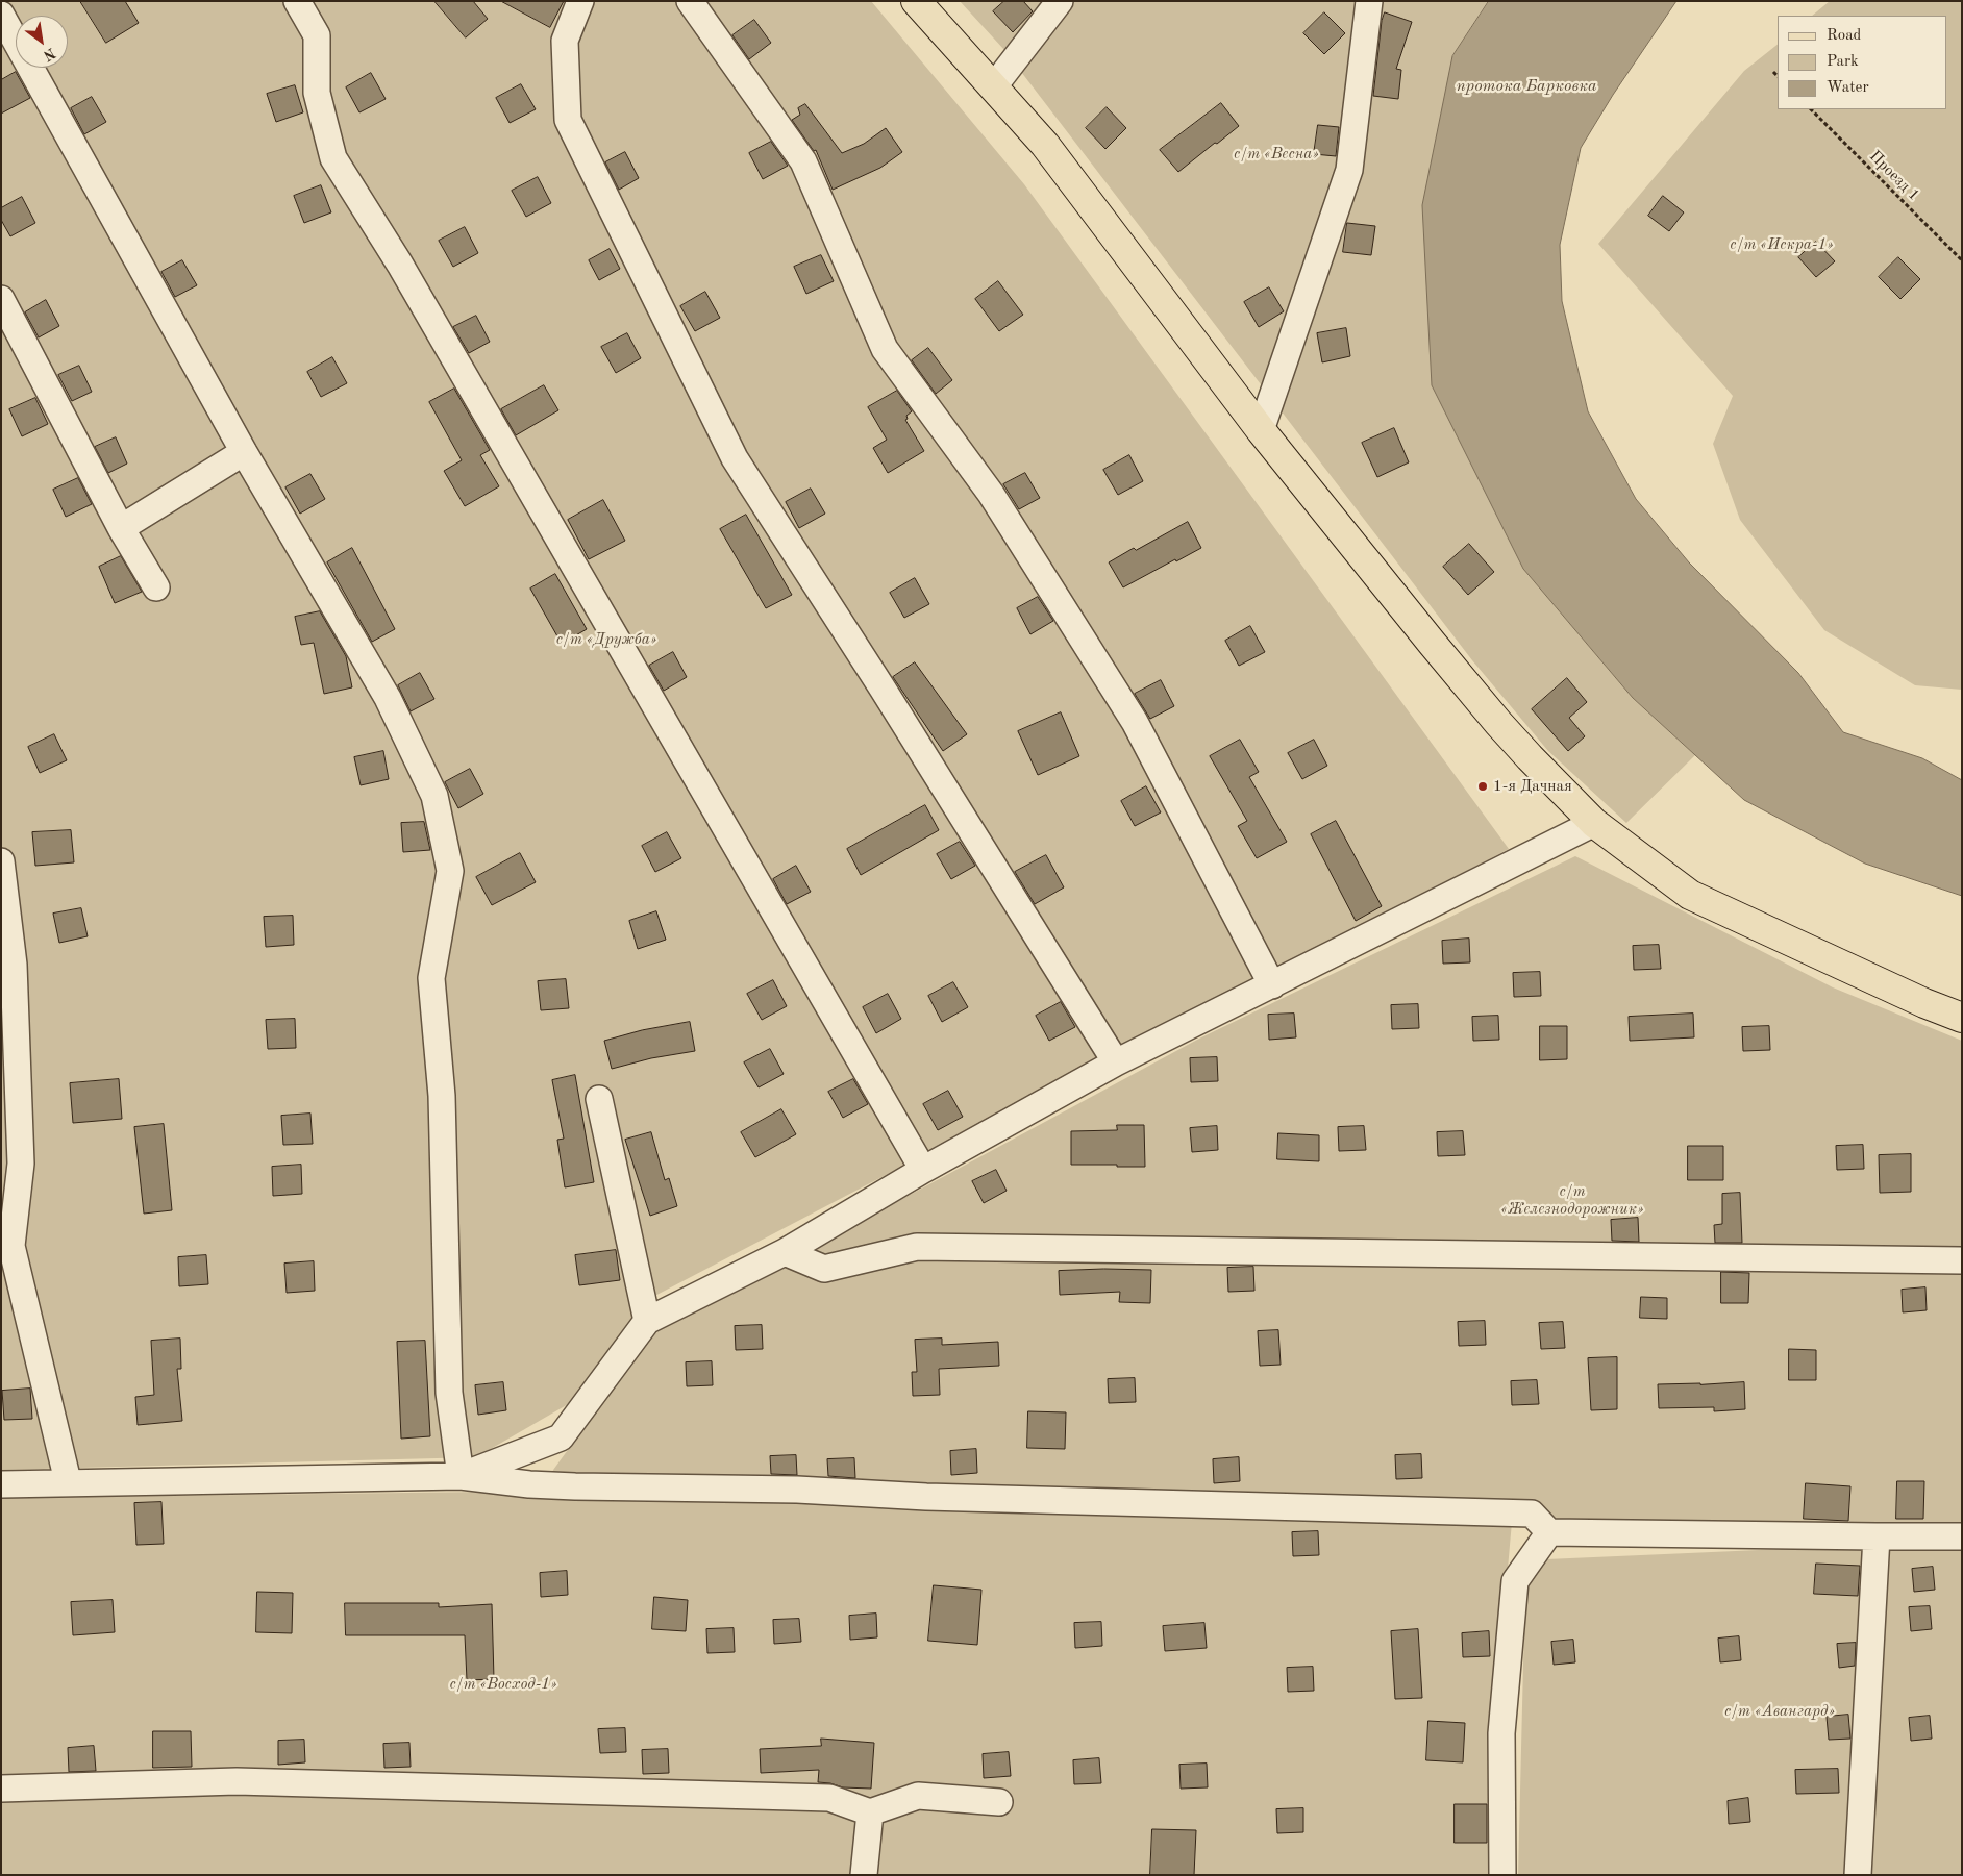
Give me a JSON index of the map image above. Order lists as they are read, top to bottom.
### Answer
{
  "streets": {
    "path": ["Проезд 1"]
  },
  "water": ["протока Барковка"],
  "parks": [
    "с/т «Весна»",
    "с/т «Искра-1»",
    "с/т «Дружба»",
    "с/т «Железнодорожник»",
    "с/т «Восход-1»",
    "с/т «Авангард»"
  ],
  "places": ["1-я Дачная"],
  "legend": ["Road", "Park", "Water"],
  "north": "bottom right"
}
